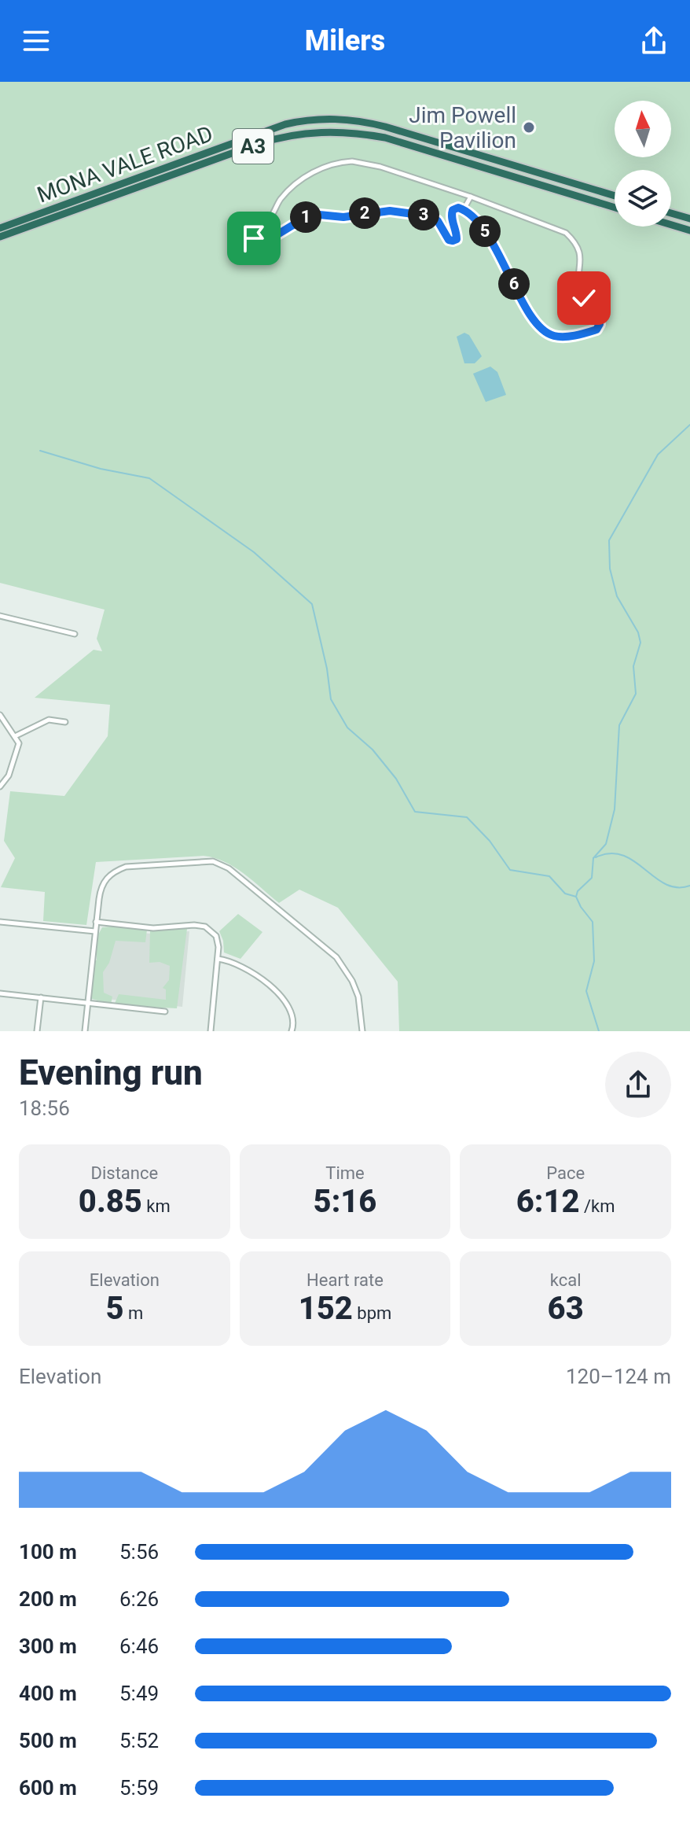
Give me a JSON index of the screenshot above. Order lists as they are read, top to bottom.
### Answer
{
  "streets": {
    "highway": ["A3", "MONA VALE ROAD"]
  },
  "places": ["Jim Powell Pavilion"],
  "north": "top",
  "page": {
    "header": "Milers",
    "pins": [
      "2",
      "3",
      "1",
      "5",
      "6"
    ],
    "heading": ["Evening run", "18:56"],
    "stats": [
      ["Distance", "0.85 km"],
      ["Time", "5:16"],
      ["Pace", "6:12 /km"],
      ["Elevation", "5 m"],
      ["Heart rate", "152 bpm"],
      ["kcal", "63"]
    ],
    "chart": ["Elevation", "120–124 m"],
    "list": [
      {
        "name": "100 m",
        "note": "5:56"
      },
      {
        "name": "200 m",
        "note": "6:26"
      },
      {
        "name": "300 m",
        "note": "6:46"
      },
      {
        "name": "400 m",
        "note": "5:49"
      },
      {
        "name": "500 m",
        "note": "5:52"
      },
      {
        "name": "600 m",
        "note": "5:59"
      }
    ]
  }
}
